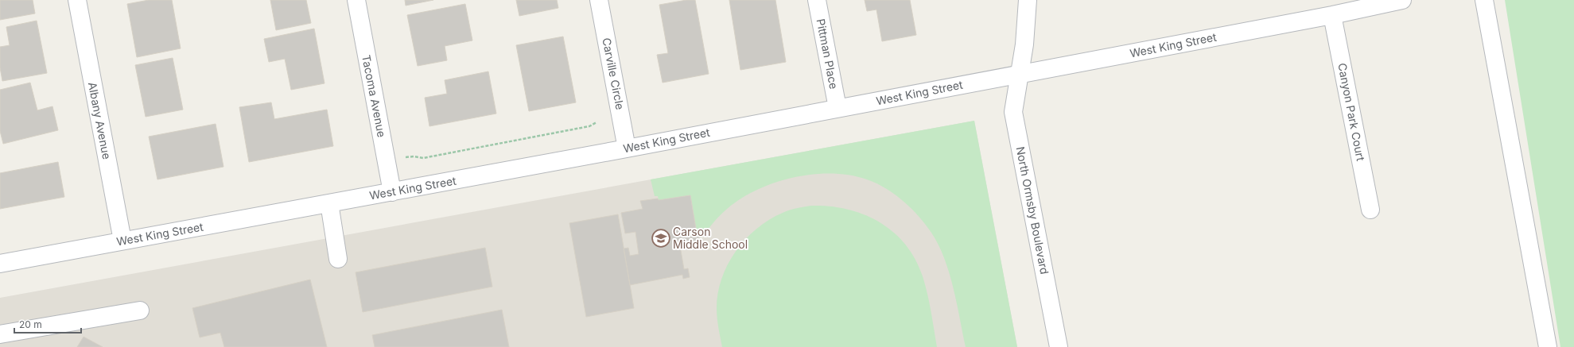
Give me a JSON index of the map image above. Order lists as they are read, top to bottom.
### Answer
{
  "streets": {
    "street": [
      "West King Street",
      "Pittman Place",
      "Carville Circle",
      "Tacoma Avenue",
      "Canyon Park Court",
      "Albany Avenue",
      "North Ormsby Boulevard"
    ]
  },
  "crossings": [
    ["West King Street", "Pittman Place"],
    ["West King Street", "Carville Circle"],
    ["West King Street", "Tacoma Avenue"],
    ["West King Street", "Canyon Park Court"],
    ["West King Street", "Albany Avenue"],
    ["West King Street", "North Ormsby Boulevard"]
  ],
  "places": {
    "school or university": ["Carson Middle School"]
  },
  "scale_bar": "20 m"
}
